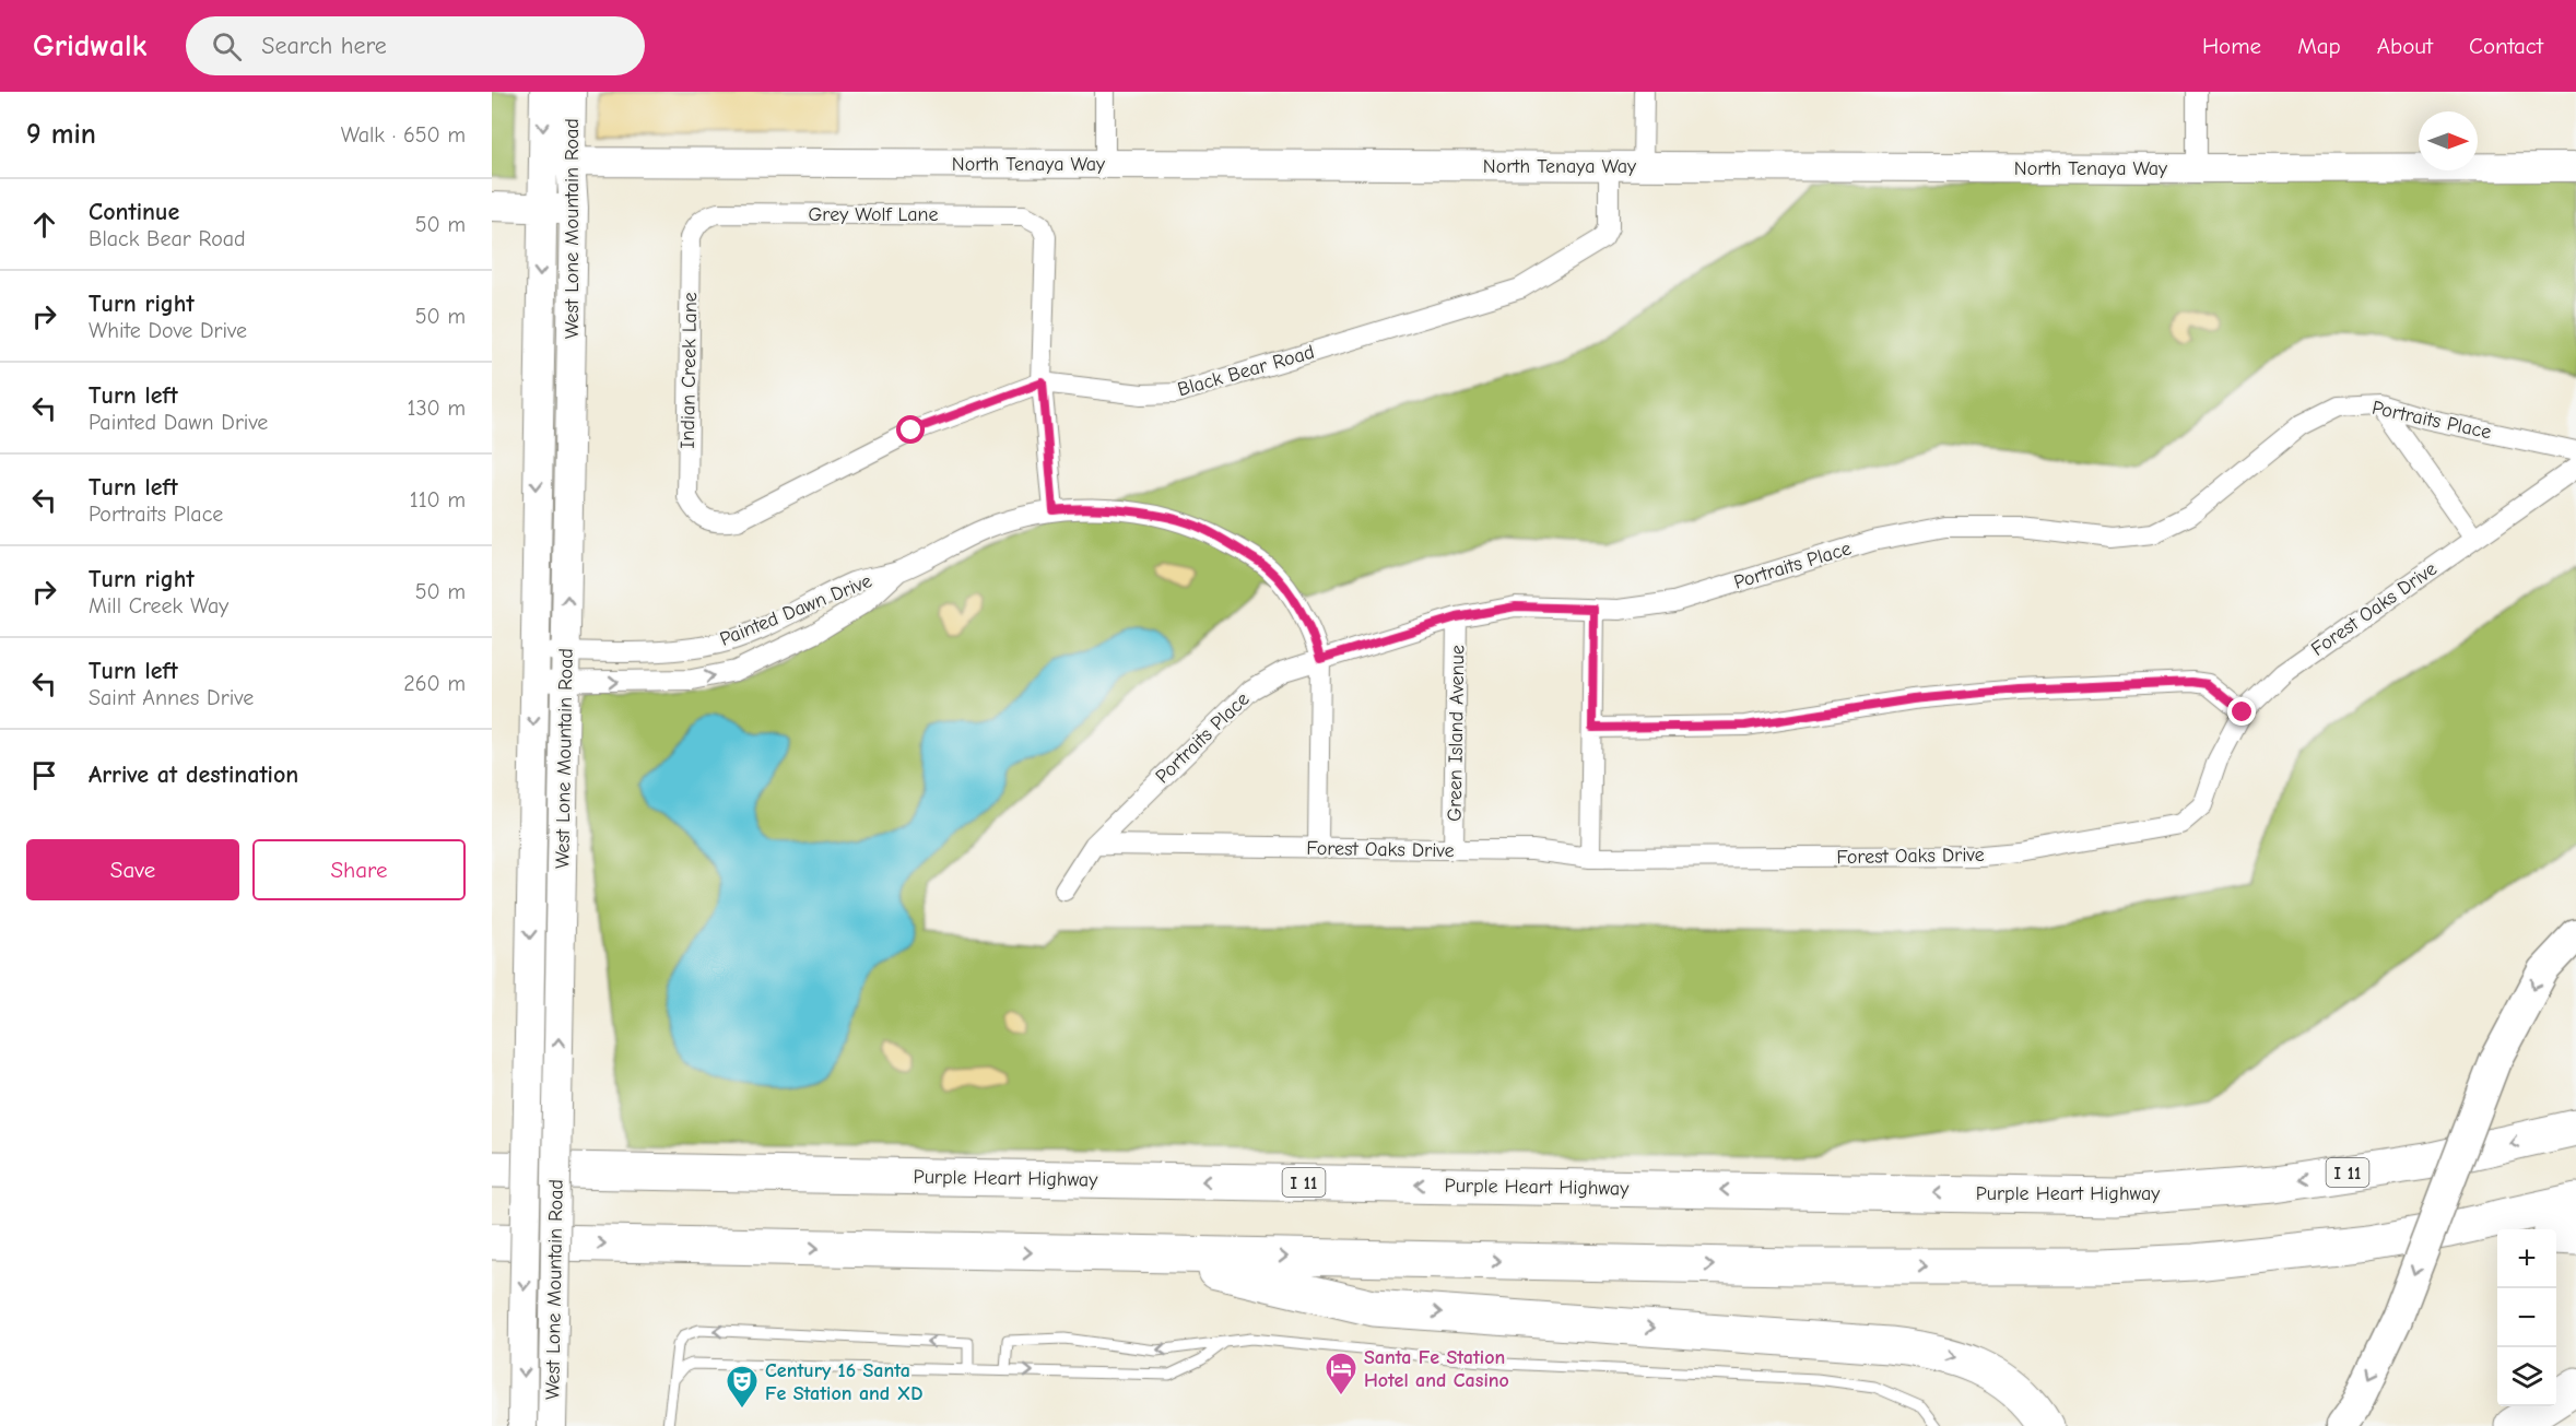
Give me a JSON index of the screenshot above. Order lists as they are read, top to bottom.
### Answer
{
  "streets": {
    "highway": ["I 11", "Purple Heart Highway"],
    "main road": ["North Tenaya Way", "West Lone Mountain Road"],
    "street": [
      "Grey Wolf Lane",
      "Indian Creek Lane",
      "Black Bear Road",
      "Portraits Place",
      "Forest Oaks Drive",
      "Painted Dawn Drive",
      "Green Island Avenue"
    ]
  },
  "crossings": [
    ["North Tenaya Way", "West Lone Mountain Road"],
    ["North Tenaya Way", "Black Bear Road"],
    ["Grey Wolf Lane", "Indian Creek Lane"],
    ["Grey Wolf Lane", "Black Bear Road"],
    ["West Lone Mountain Road", "Painted Dawn Drive"],
    ["Indian Creek Lane", "Black Bear Road"],
    ["Portraits Place", "Forest Oaks Drive"],
    ["Portraits Place", "Painted Dawn Drive"],
    ["Portraits Place", "Green Island Avenue"],
    ["Forest Oaks Drive", "Painted Dawn Drive"],
    ["Forest Oaks Drive", "Green Island Avenue"]
  ],
  "places": {
    "hotel": ["Santa Fe Station Hotel and Casino"],
    "theatre": ["Century 16 Santa Fe Station and XD"]
  },
  "north": "right",
  "page": {
    "header": "Gridwalk",
    "search": "Search here",
    "nav": [
      "Home",
      "Map",
      "About",
      "Contact"
    ],
    "heading": ["9 min", "Walk · 650 m"],
    "list": [
      ["Continue", "Black Bear Road", "50 m"],
      ["Turn right", "White Dove Drive", "50 m"],
      ["Turn left", "Painted Dawn Drive", "130 m"],
      ["Turn left", "Portraits Place", "110 m"],
      ["Turn right", "Mill Creek Way", "50 m"],
      ["Turn left", "Saint Annes Drive", "260 m"],
      "Arrive at destination"
    ],
    "buttons": ["Save", "Share"],
    "map_buttons": ["+", "−"]
  }
}
